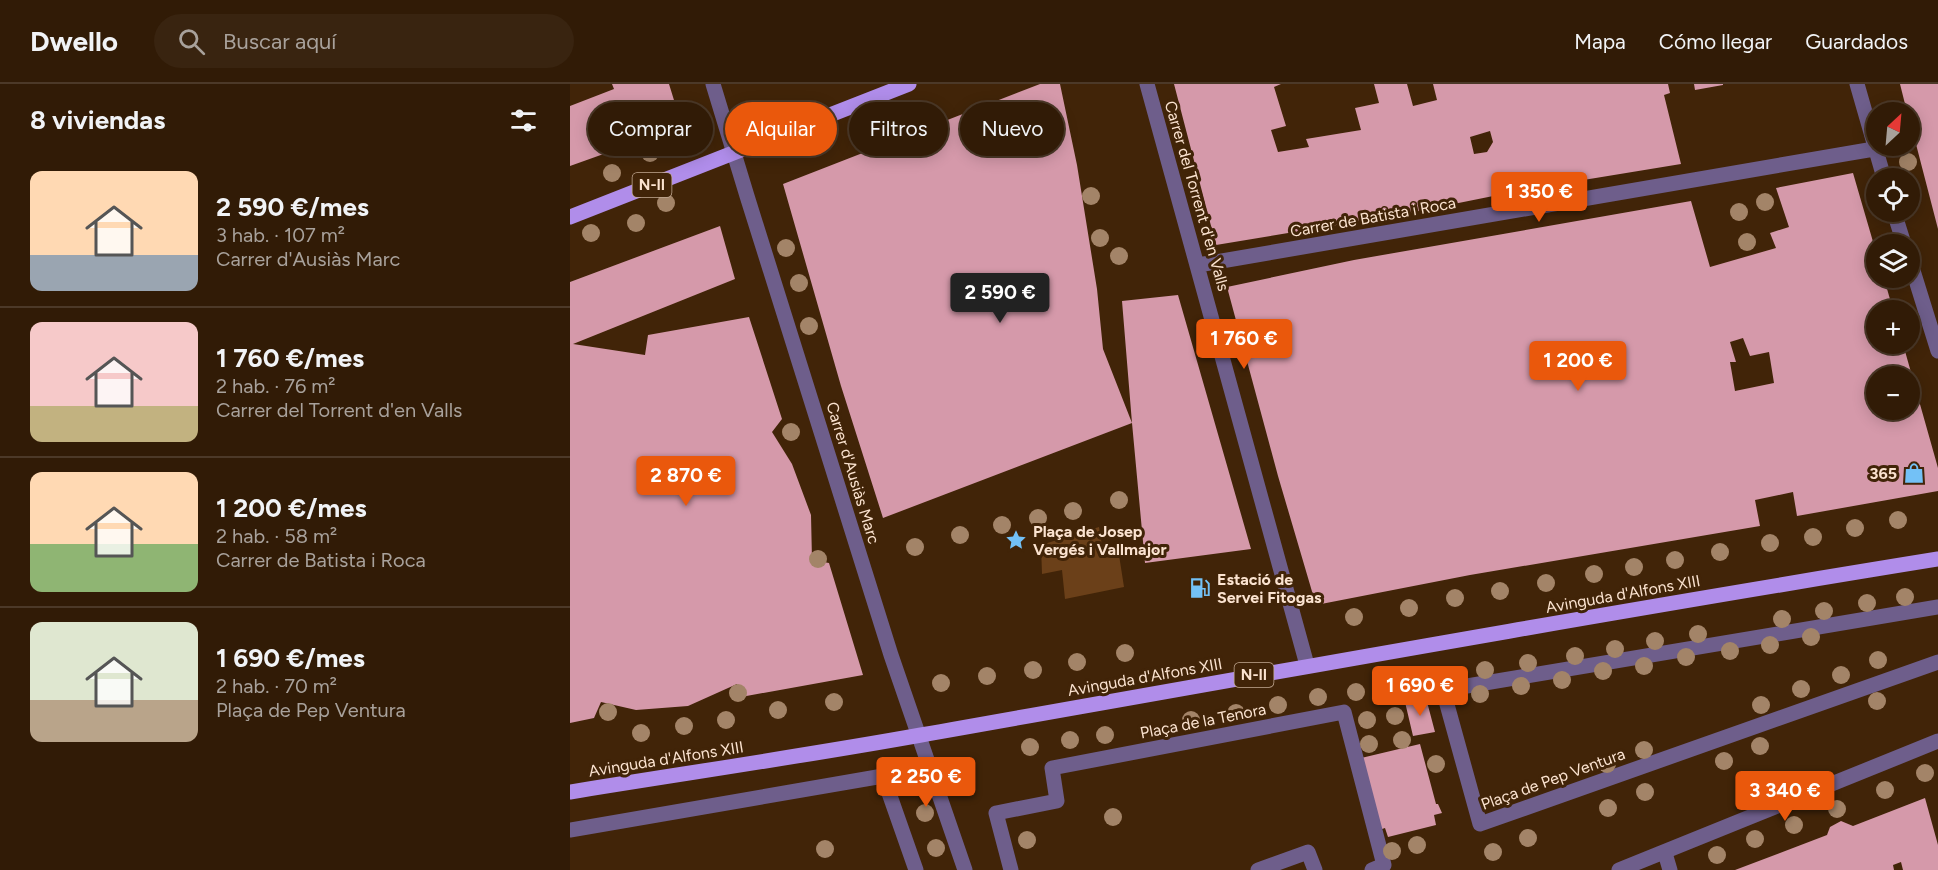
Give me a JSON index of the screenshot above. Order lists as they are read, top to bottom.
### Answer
{
  "streets": {
    "main road": ["N-II", "Avinguda d'Alfons XIII"],
    "street": [
      "Carrer del Torrent d'en Valls",
      "Carrer de Batista i Roca",
      "Carrer d'Ausiàs Marc",
      "Plaça de la Tenora",
      "Plaça de Pep Ventura"
    ]
  },
  "crossings": [
    ["Carrer del Torrent d'en Valls", "Carrer de Batista i Roca"],
    ["Carrer del Torrent d'en Valls", "Avinguda d'Alfons XIII"],
    ["Carrer d'Ausiàs Marc", "Avinguda d'Alfons XIII"]
  ],
  "places": {
    "shop": ["365"],
    "place": ["Plaça de Josep Vergés i Vallmajor"],
    "fuel station": ["Estació de Servei Fitogas"]
  },
  "north": "top right",
  "page": {
    "header": "Dwello",
    "search": "Buscar aquí",
    "nav": ["Mapa", "Cómo llegar", "Guardados"],
    "heading": "8 viviendas",
    "map_buttons": ["+", "−"],
    "chip": [
      "Comprar",
      "Alquilar",
      "Filtros",
      "Nuevo"
    ],
    "list": [
      {
        "name": "2 590 €/mes",
        "note": "3 hab. · 107 m² · Carrer d'Ausiàs Marc"
      },
      {
        "name": "1 760 €/mes",
        "note": "2 hab. · 76 m² · Carrer del Torrent d'en Valls"
      },
      {
        "name": "1 200 €/mes",
        "note": "2 hab. · 58 m² · Carrer de Batista i Roca"
      },
      {
        "name": "1 690 €/mes",
        "note": "2 hab. · 70 m² · Plaça de Pep Ventura"
      }
    ],
    "price": [
      "1 350 €",
      "2 590 €",
      "1 760 €",
      "1 200 €",
      "2 870 €",
      "1 690 €",
      "2 250 €",
      "3 340 €"
    ]
  }
}
